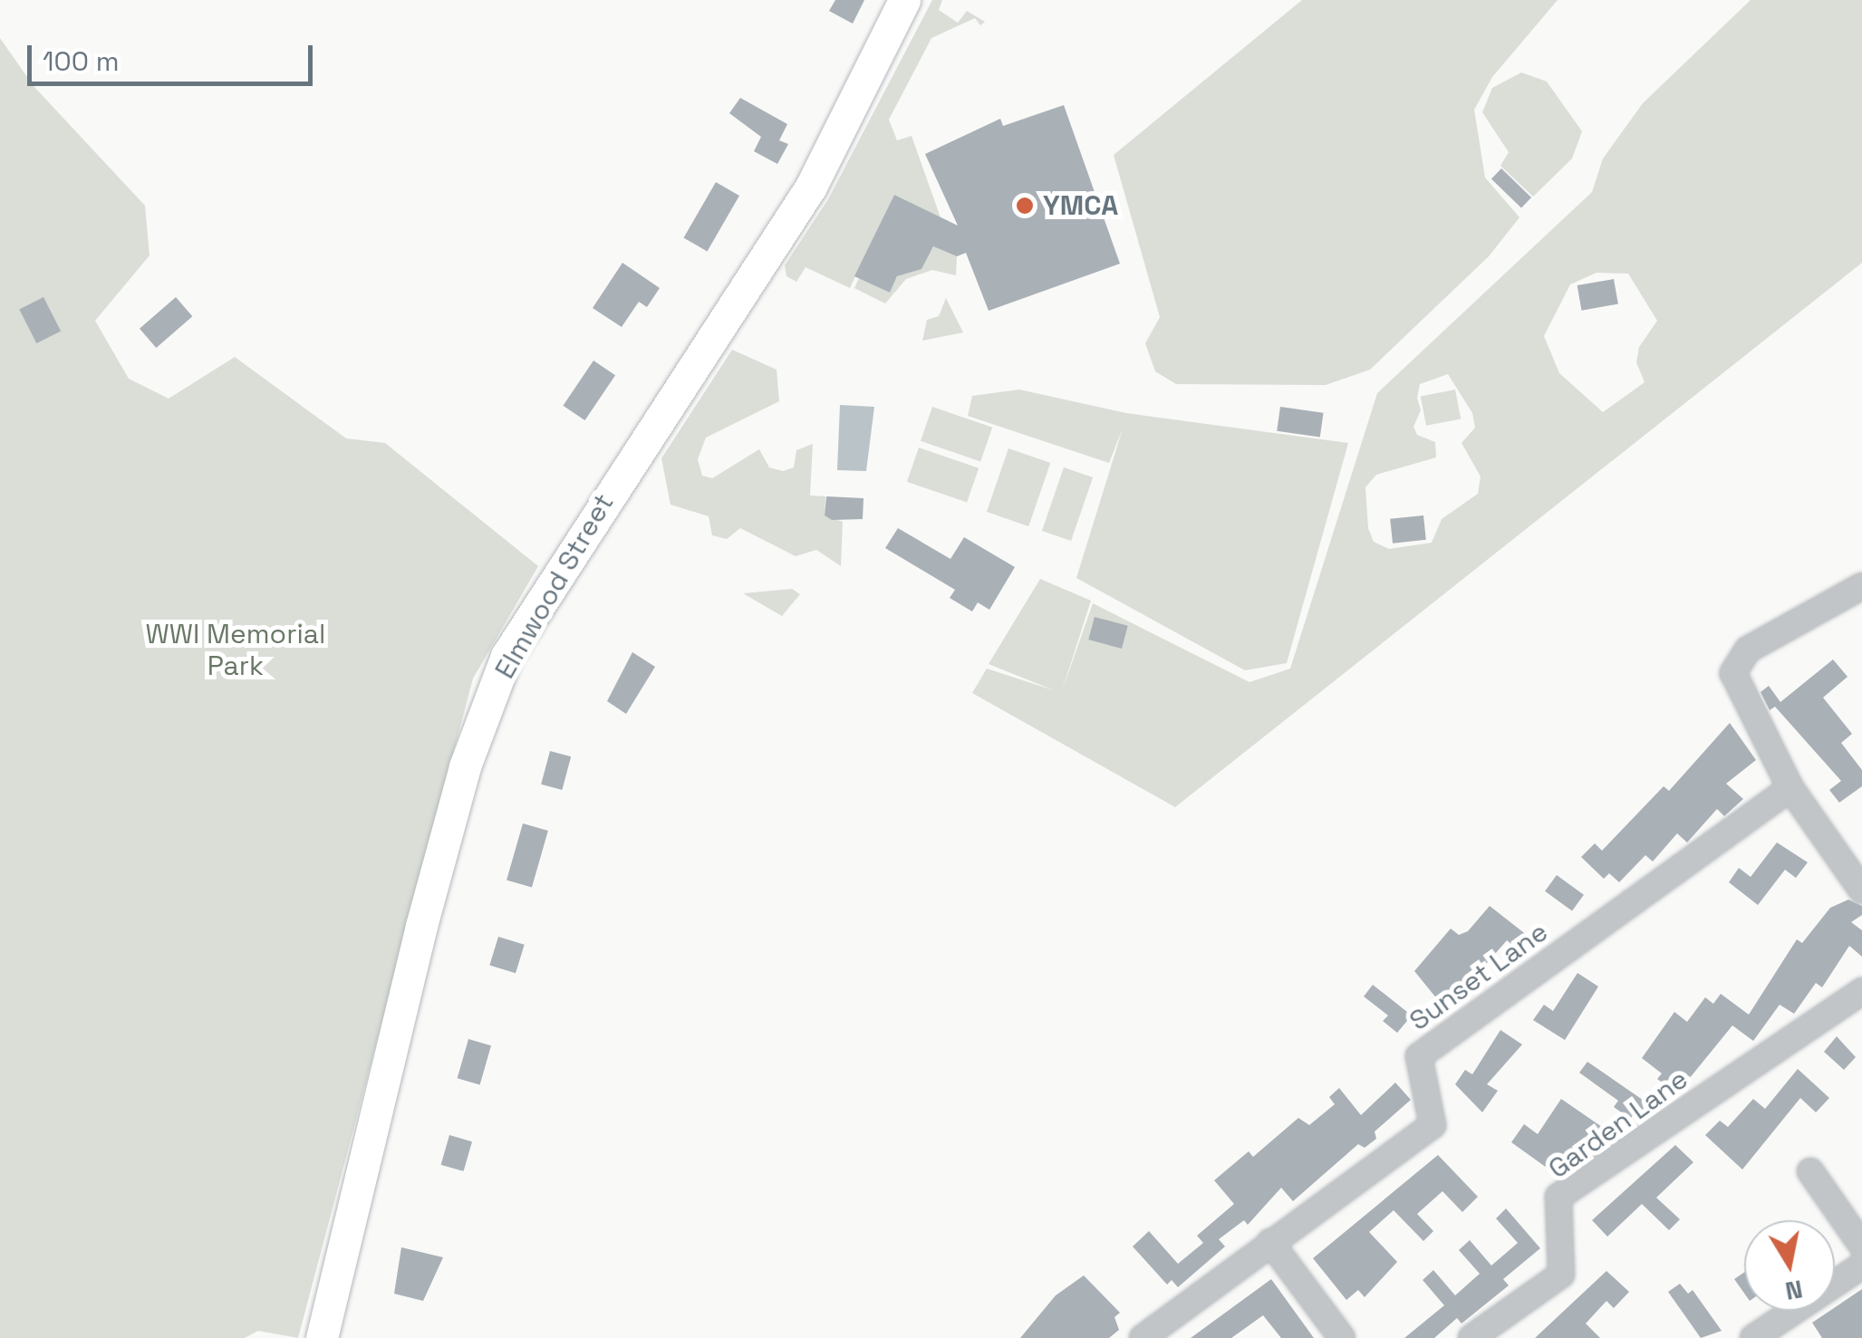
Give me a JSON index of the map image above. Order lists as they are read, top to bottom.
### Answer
{
  "streets": {
    "main road": ["Elmwood Street"],
    "street": ["Sunset Lane", "Garden Lane"]
  },
  "parks": ["WWI Memorial Park"],
  "places": ["YMCA"],
  "scale_bar": "100 m",
  "north": "bottom"
}
